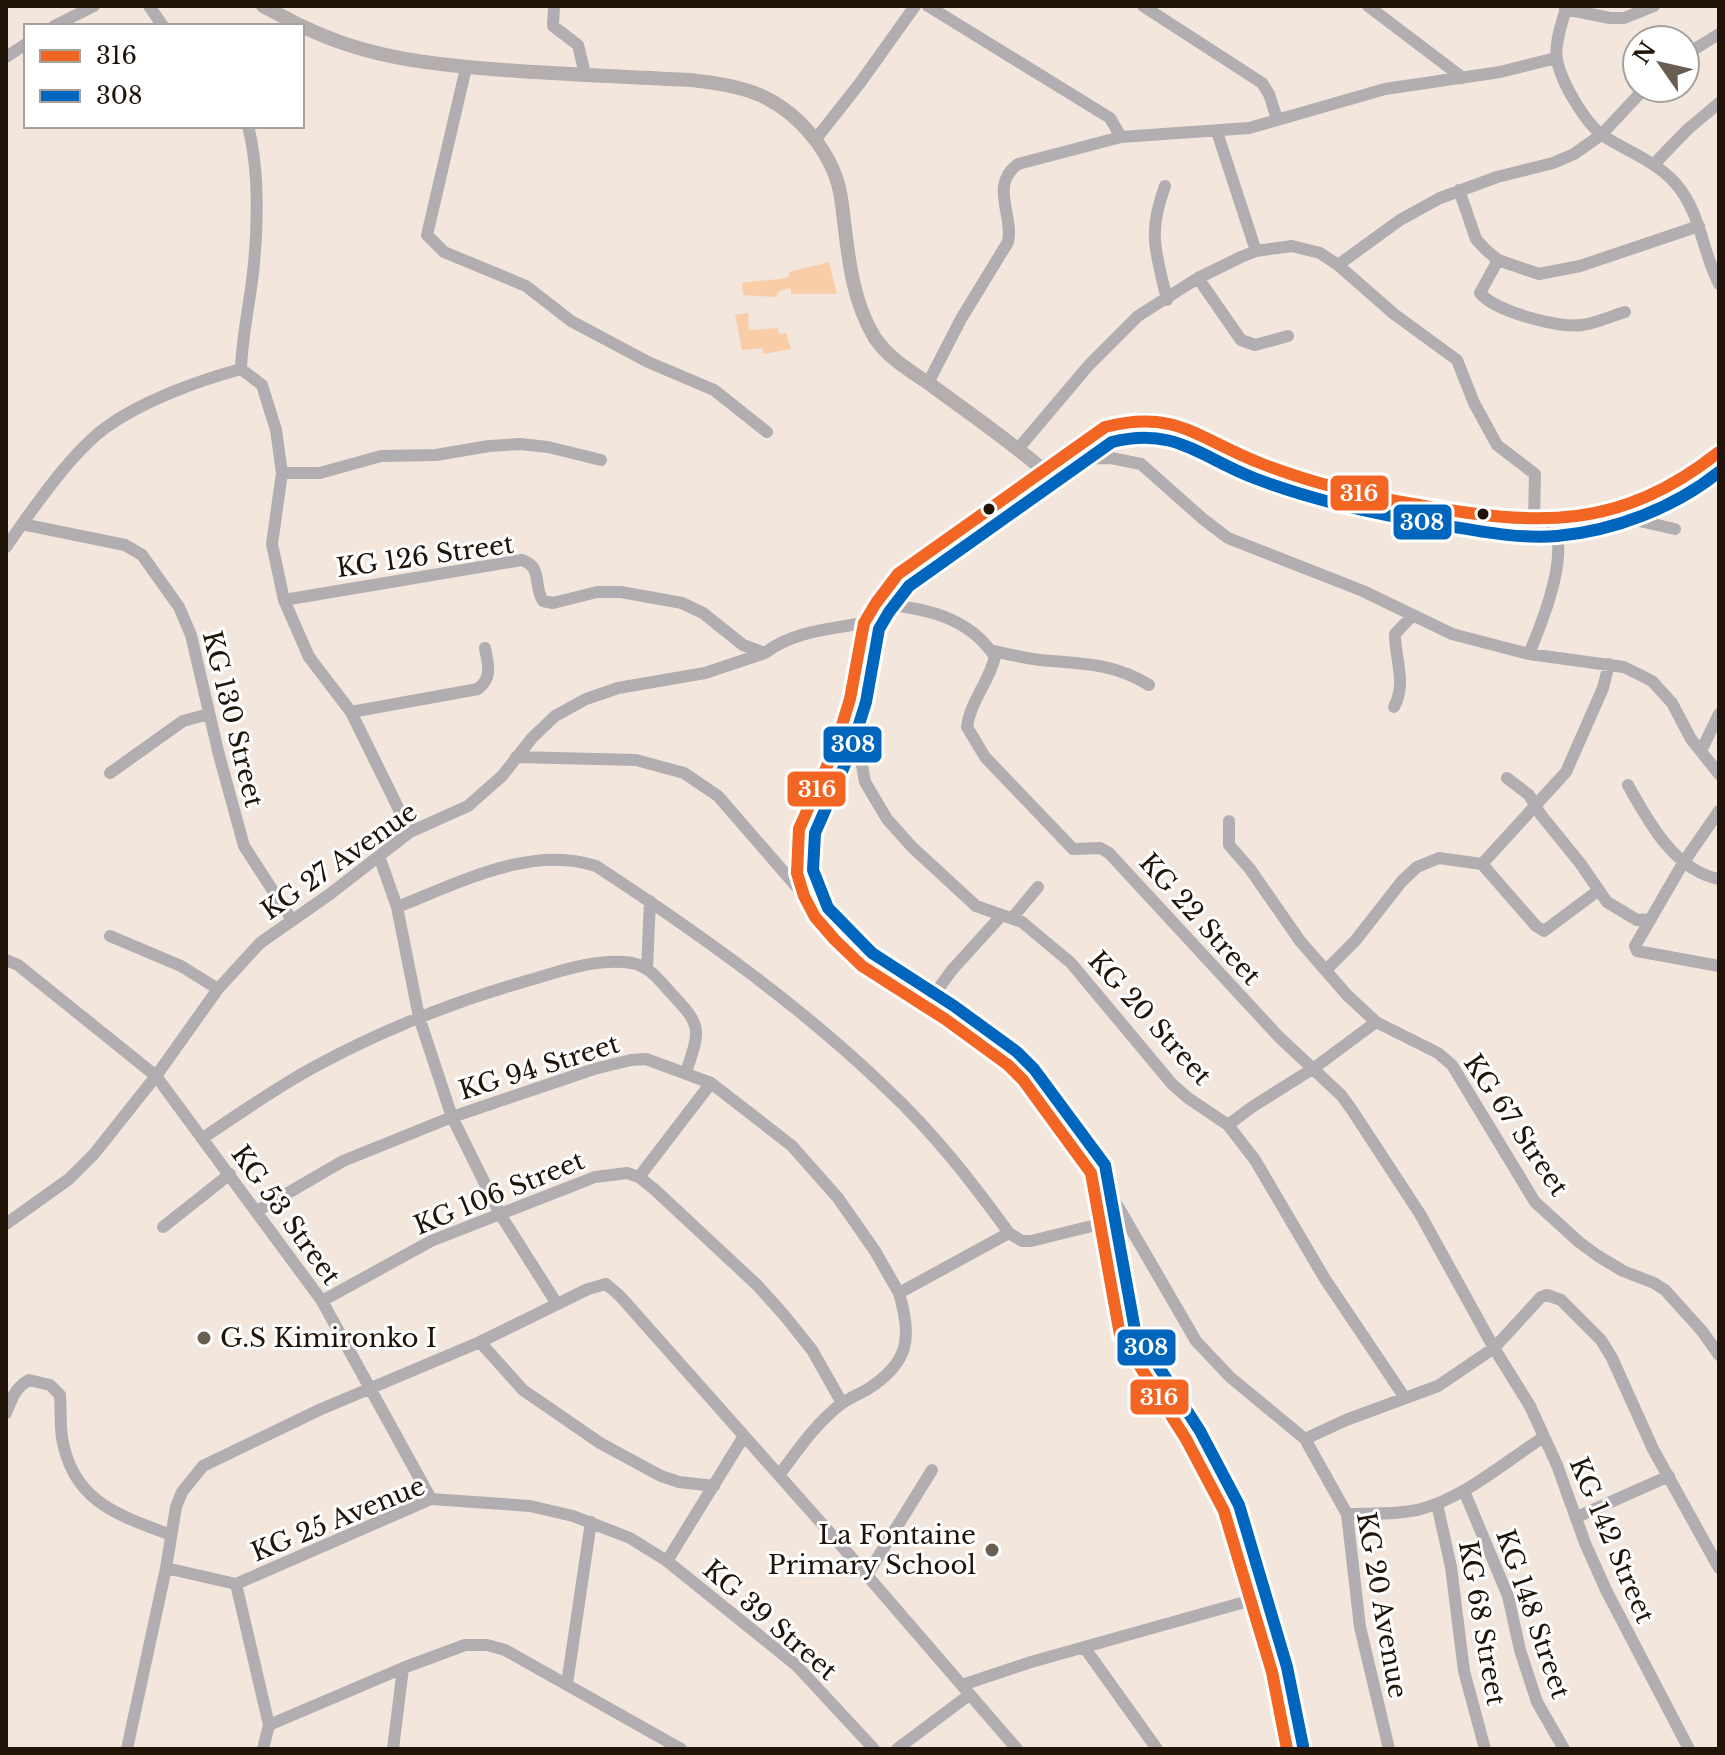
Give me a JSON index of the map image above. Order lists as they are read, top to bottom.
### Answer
{
  "streets": {
    "street": [
      "KG 126 Street",
      "KG 130 Street",
      "KG 27 Avenue",
      "KG 22 Street",
      "KG 20 Street",
      "KG 94 Street",
      "KG 67 Street",
      "KG 106 Street",
      "KG 53 Street",
      "KG 25 Avenue",
      "KG 142 Street",
      "KG 20 Avenue",
      "KG 148 Street",
      "KG 39 Street",
      "KG 68 Street"
    ]
  },
  "crossings": [
    ["KG 126 Street", "KG 27 Avenue"],
    ["KG 130 Street", "KG 27 Avenue"],
    ["KG 27 Avenue", "KG 53 Street"],
    ["KG 22 Street", "KG 142 Street"],
    ["KG 94 Street", "KG 53 Street"],
    ["KG 106 Street", "KG 53 Street"],
    ["KG 53 Street", "KG 25 Avenue"],
    ["KG 25 Avenue", "KG 39 Street"]
  ],
  "places": ["G.S Kimironko I", "La Fontaine Primary School"],
  "lines": ["transit line 316", "transit line 308"],
  "legend": ["316", "308"],
  "north": "top left"
}
